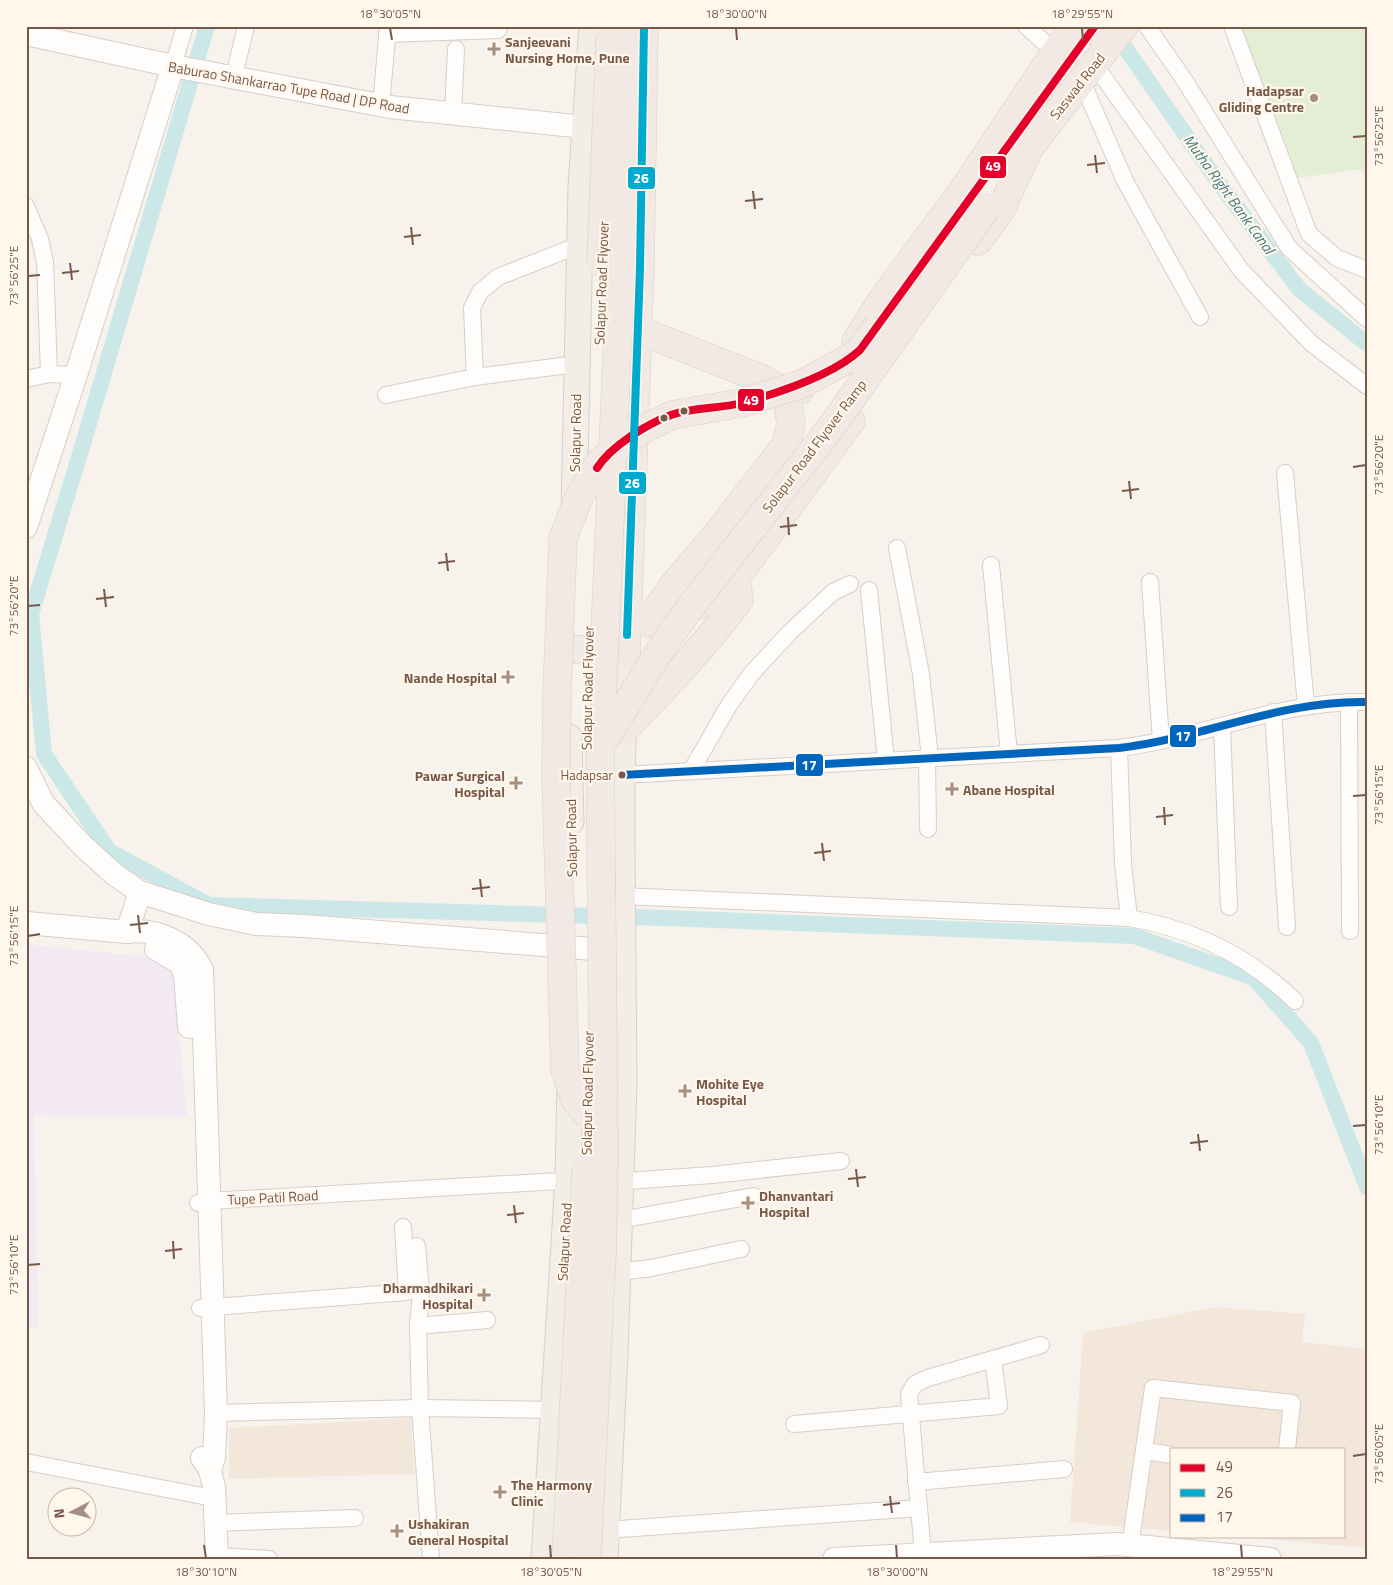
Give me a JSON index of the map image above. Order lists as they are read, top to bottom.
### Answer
{
  "streets": {
    "highway": ["Saswad Road", "Solapur Road Flyover", "Solapur Road Flyover Ramp"],
    "main road": ["Solapur Road"],
    "street": ["Baburao Shankarrao Tupe Road | DP Road", "Tupe Patil Road"]
  },
  "crossings": [
    ["Saswad Road", "Solapur Road Flyover Ramp"],
    ["Baburao Shankarrao Tupe Road | DP Road", "Solapur Road"],
    ["Solapur Road Flyover", "Solapur Road"],
    ["Solapur Road Flyover", "Solapur Road Flyover Ramp"],
    ["Solapur Road", "Tupe Patil Road"]
  ],
  "water": ["Mutha Right Bank Canal"],
  "places": {
    "health": [
      "Sanjeevani Nursing Home, Pune",
      "Nande Hospital",
      "Pawar Surgical Hospital",
      "Abane Hospital",
      "Mohite Eye Hospital",
      "Dhanvantari Hospital",
      "Dharmadhikari Hospital",
      "The Harmony Clinic",
      "Ushakiran General Hospital"
    ],
    "other": ["Hadapsar Gliding Centre", "Hadapsar"]
  },
  "lines": ["transit line 49", "transit line 26", "transit line 17"],
  "legend": ["49", "26", "17"],
  "north": "left",
  "coordinates": [
    "18°30'05\"N",
    "18°30'00\"N",
    "18°29'55\"N",
    "73°56'25\"E",
    "73°56'20\"E",
    "73°56'15\"E",
    "73°56'10\"E",
    "73°56'05\"E",
    "18°30'10\"N"
  ]
}
